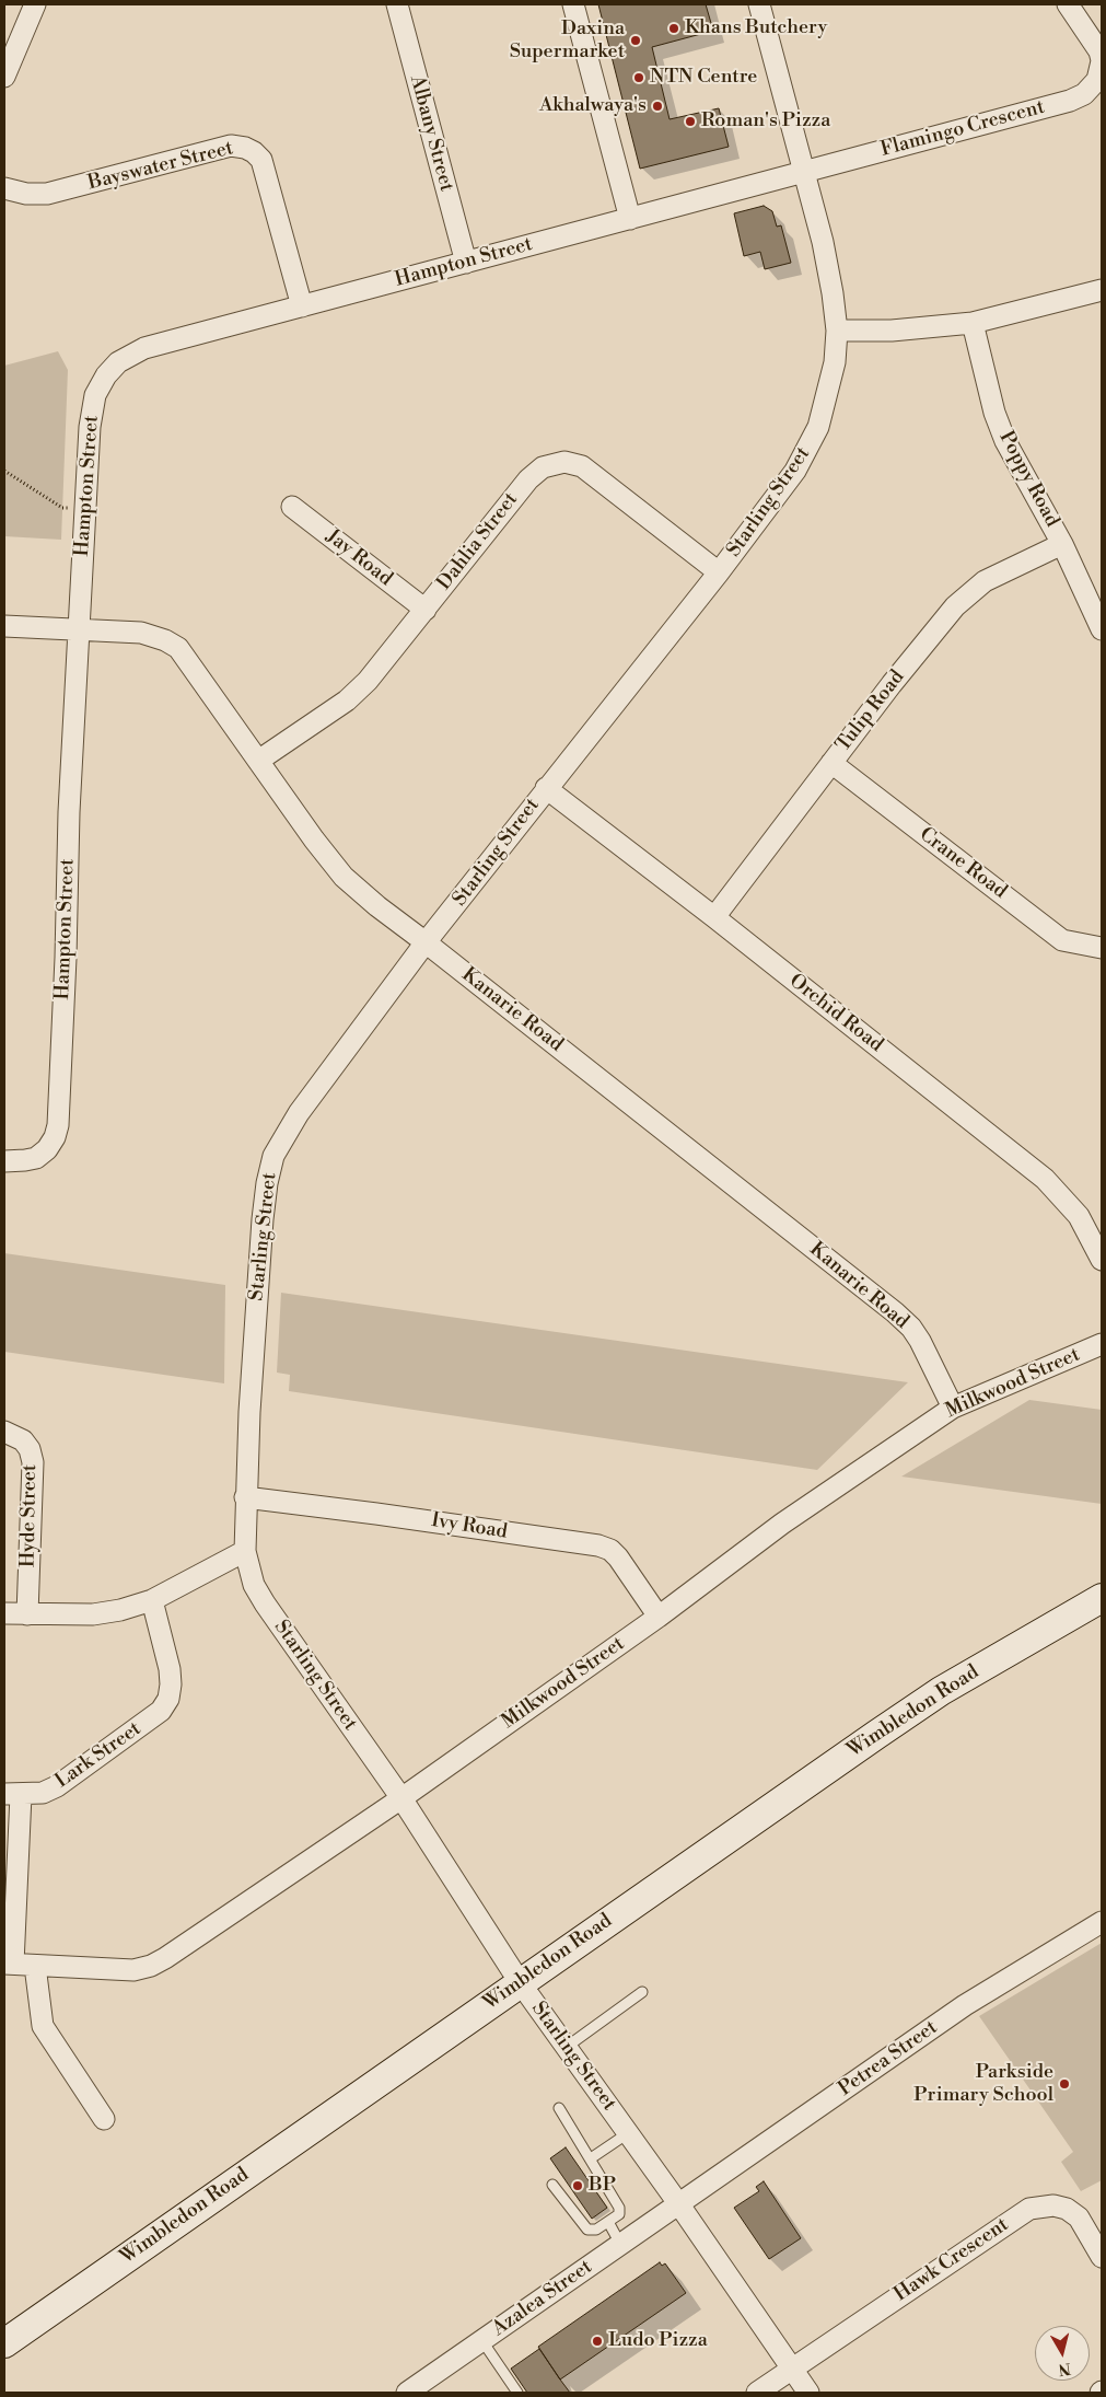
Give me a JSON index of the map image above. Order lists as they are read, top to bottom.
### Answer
{
  "streets": {
    "street": [
      "Flamingo Crescent",
      "Albany Street",
      "Bayswater Street",
      "Hampton Street",
      "Poppy Road",
      "Starling Street",
      "Dahlia Street",
      "Jay Road",
      "Tulip Road",
      "Crane Road",
      "Kanarie Road",
      "Orchid Road",
      "Milkwood Street",
      "Hyde Street",
      "Ivy Road",
      "Wimbledon Road",
      "Lark Street",
      "Petrea Street",
      "Hawk Crescent",
      "Azalea Street"
    ]
  },
  "crossings": [
    ["Flamingo Crescent", "Hampton Street"],
    ["Flamingo Crescent", "Starling Street"],
    ["Albany Street", "Hampton Street"],
    ["Bayswater Street", "Hampton Street"],
    ["Hampton Street", "Starling Street"],
    ["Hampton Street", "Kanarie Road"],
    ["Poppy Road", "Tulip Road"],
    ["Starling Street", "Dahlia Street"],
    ["Starling Street", "Kanarie Road"],
    ["Starling Street", "Orchid Road"],
    ["Starling Street", "Milkwood Street"],
    ["Starling Street", "Ivy Road"],
    ["Starling Street", "Wimbledon Road"],
    ["Starling Street", "Petrea Street"],
    ["Starling Street", "Hawk Crescent"],
    ["Starling Street", "Azalea Street"],
    ["Dahlia Street", "Jay Road"],
    ["Dahlia Street", "Kanarie Road"],
    ["Tulip Road", "Crane Road"],
    ["Tulip Road", "Orchid Road"],
    ["Kanarie Road", "Milkwood Street"],
    ["Milkwood Street", "Ivy Road"],
    ["Milkwood Street", "Lark Street"],
    ["Petrea Street", "Azalea Street"]
  ],
  "places": [
    "Khans Butchery",
    "Daxina Supermarket",
    "NTN Centre",
    "Akhalwaya's",
    "Roman's Pizza",
    "Parkside Primary School",
    "BP",
    "Ludo Pizza"
  ],
  "north": "bottom"
}
